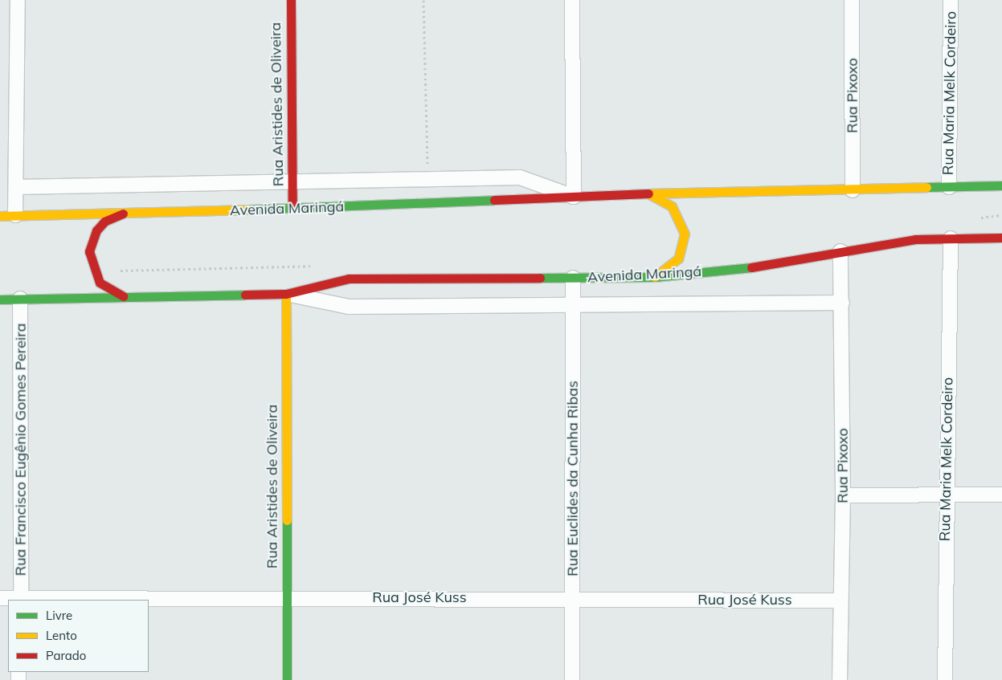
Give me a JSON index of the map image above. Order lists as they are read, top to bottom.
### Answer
{
  "streets": {
    "main road": ["Rua Aristides de Oliveira", "Avenida Maringá"],
    "street": [
      "Rua Maria Melk Cordeiro",
      "Rua Pixoxo",
      "Rua Francisco Eugênio Gomes Pereira",
      "Rua Euclides da Cunha Ribas",
      "Rua José Kuss"
    ]
  },
  "crossings": [
    ["Rua Maria Melk Cordeiro", "Avenida Maringá"],
    ["Rua Pixoxo", "Avenida Maringá"],
    ["Rua Pixoxo", "Rua José Kuss"],
    ["Rua Aristides de Oliveira", "Avenida Maringá"],
    ["Rua Aristides de Oliveira", "Rua José Kuss"],
    ["Avenida Maringá", "Rua Francisco Eugênio Gomes Pereira"],
    ["Avenida Maringá", "Rua Euclides da Cunha Ribas"],
    ["Rua Francisco Eugênio Gomes Pereira", "Rua José Kuss"],
    ["Rua Euclides da Cunha Ribas", "Rua José Kuss"]
  ],
  "legend": ["Livre", "Lento", "Parado"]
}
